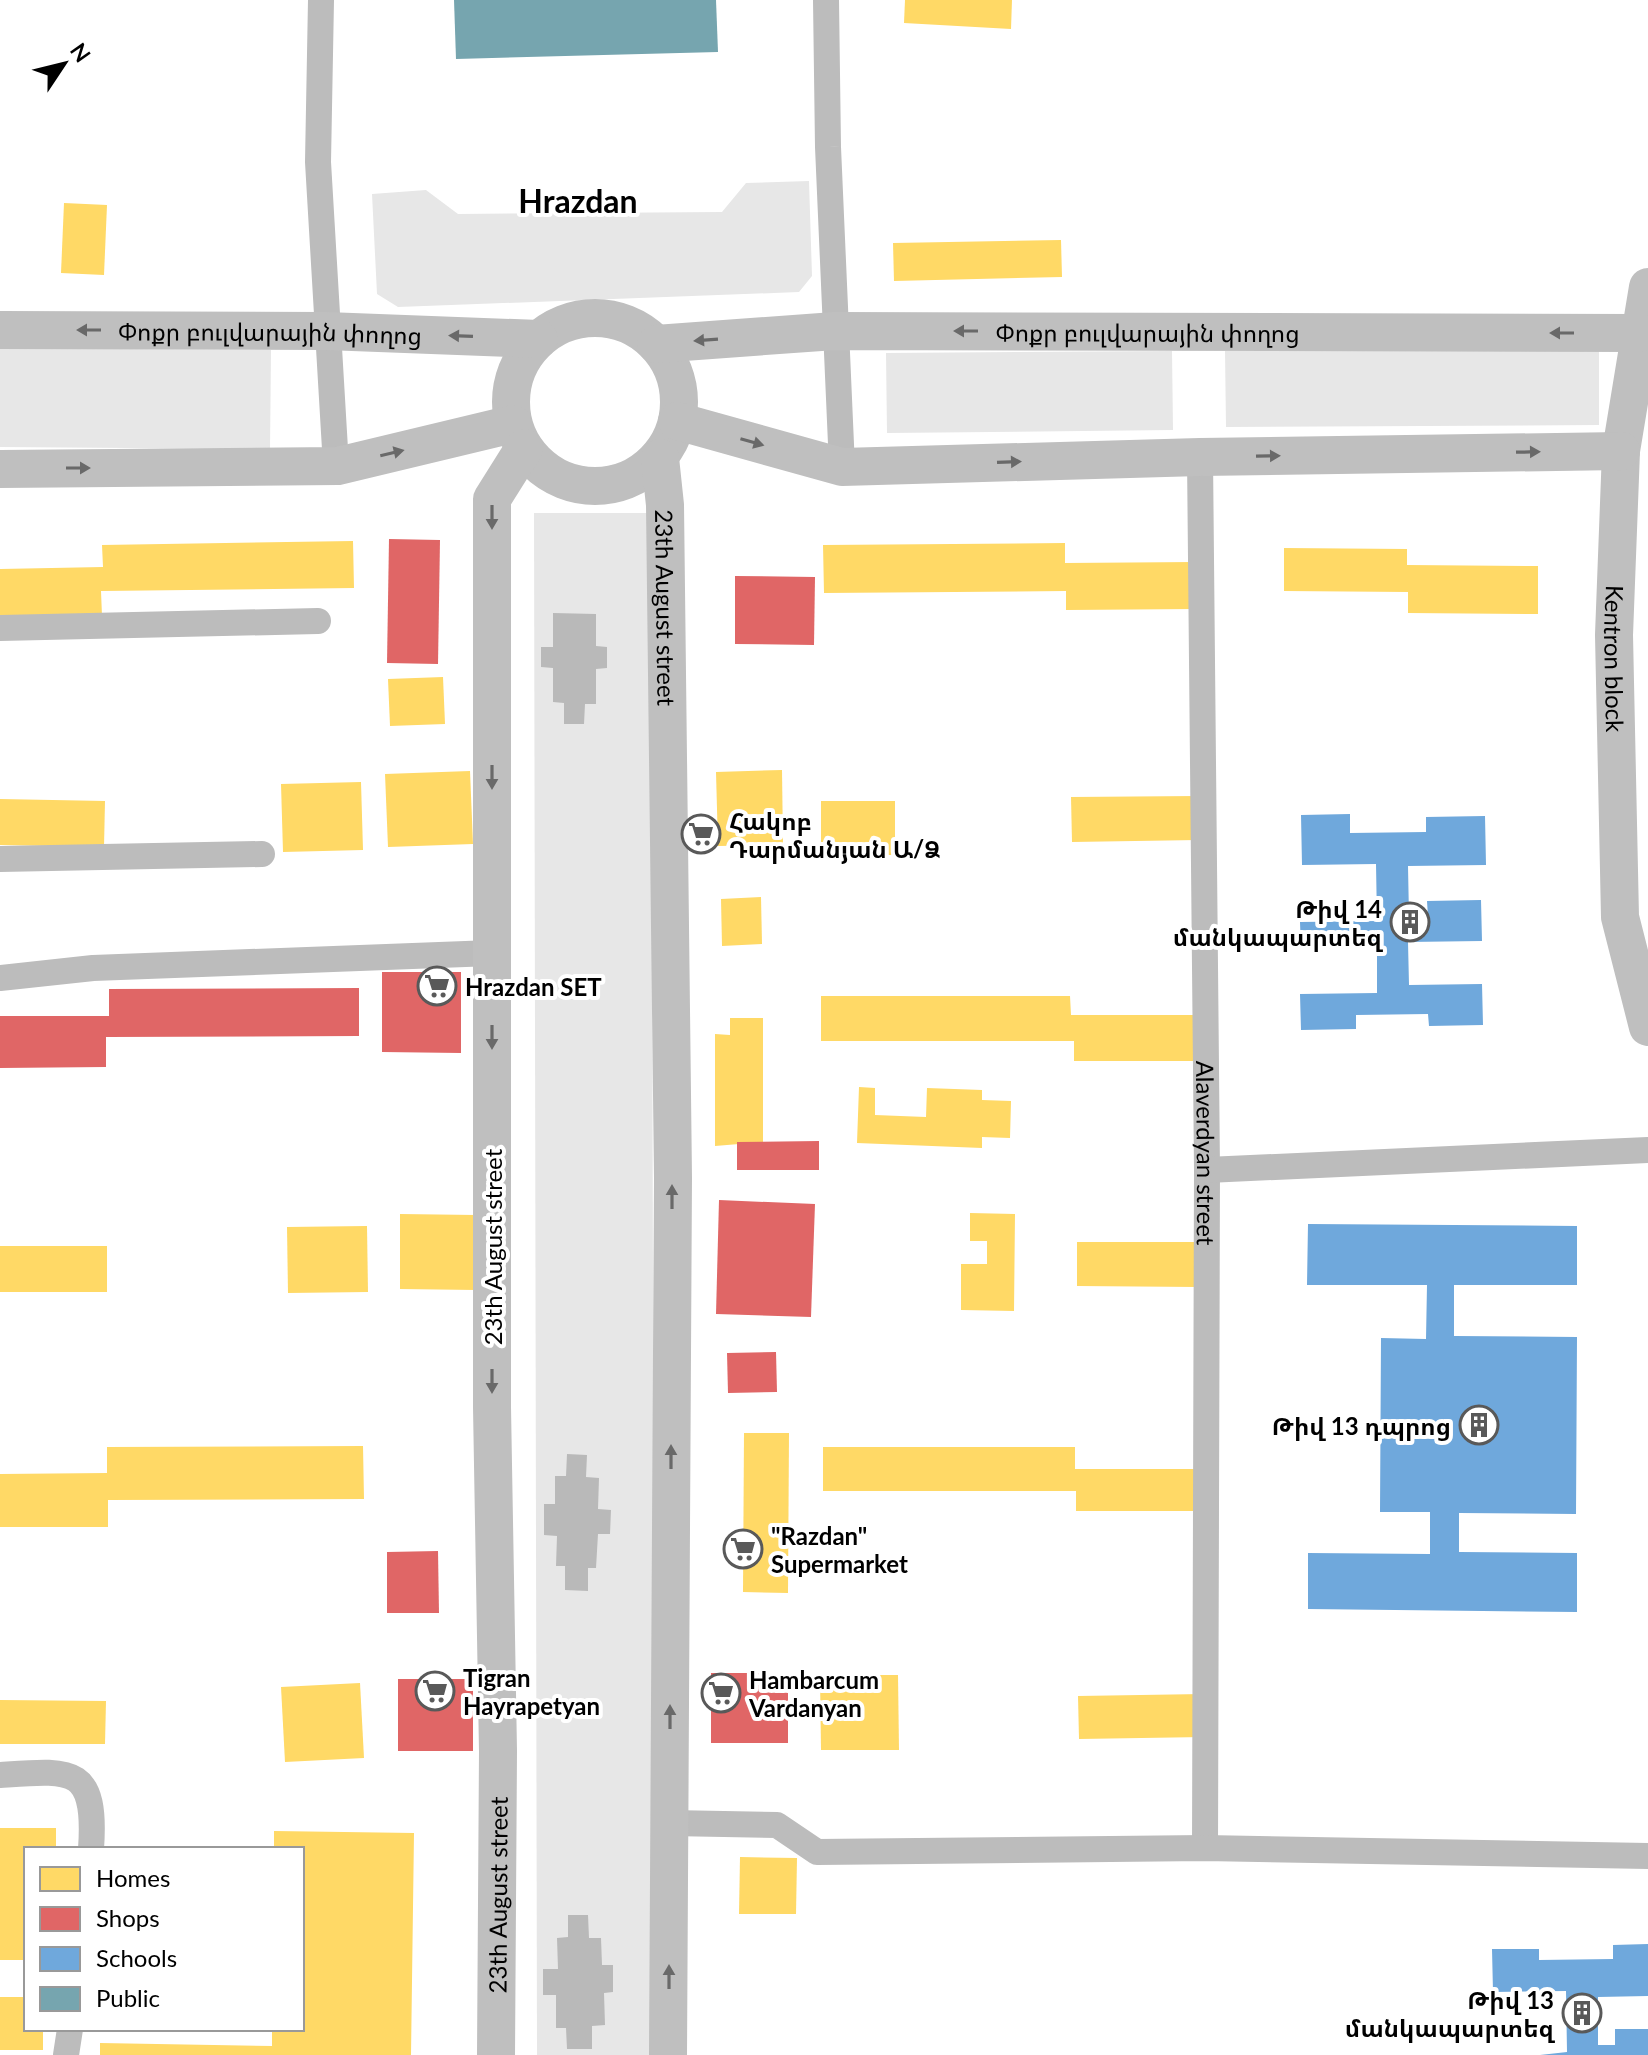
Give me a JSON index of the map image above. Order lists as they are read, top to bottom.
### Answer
{
  "streets": {
    "street": [
      "Փոքր բուլվարային փողոց",
      "23th August street",
      "Kentron block",
      "Alaverdyan street"
    ]
  },
  "crossings": [
    ["Փոքր բուլվարային փողոց", "23th August street"],
    ["Փոքր բուլվարային փողոց", "Kentron block"]
  ],
  "districts": ["Hrazdan"],
  "places": {
    "supermarket": [
      "Հակոբ Դարմանյան Ա/Ձ",
      "Hrazdan SET",
      "\"Razdan\" Supermarket",
      "Tigran Hayrapetyan",
      "Hambarcum Vardanyan"
    ],
    "building": ["Թիվ 14 մանկապարտեզ", "Թիվ 13 դպրոց", "Թիվ 13 մանկապարտեզ"]
  },
  "legend": [
    "Homes",
    "Shops",
    "Schools",
    "Public"
  ],
  "north": "top right"
}
